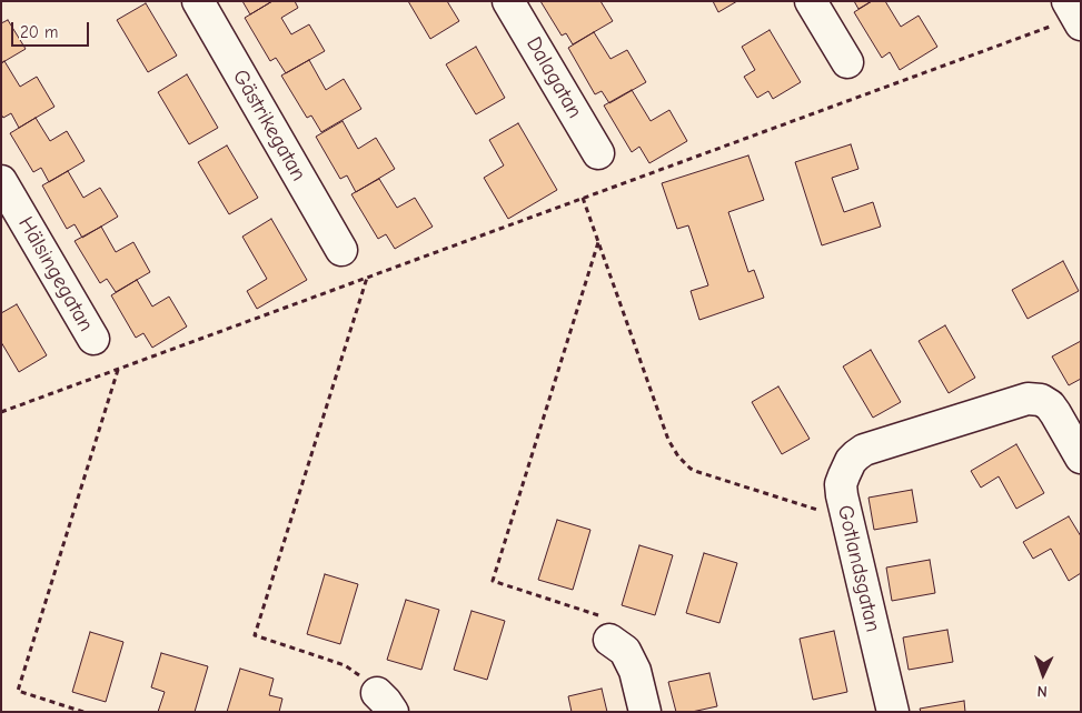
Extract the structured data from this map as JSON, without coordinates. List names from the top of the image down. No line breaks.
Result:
{"streets":{"street":["Dalagatan","Gästrikegatan","Hälsingegatan","Gotlandsgatan"]},"scale_bar":"20 m","north":"bottom"}
